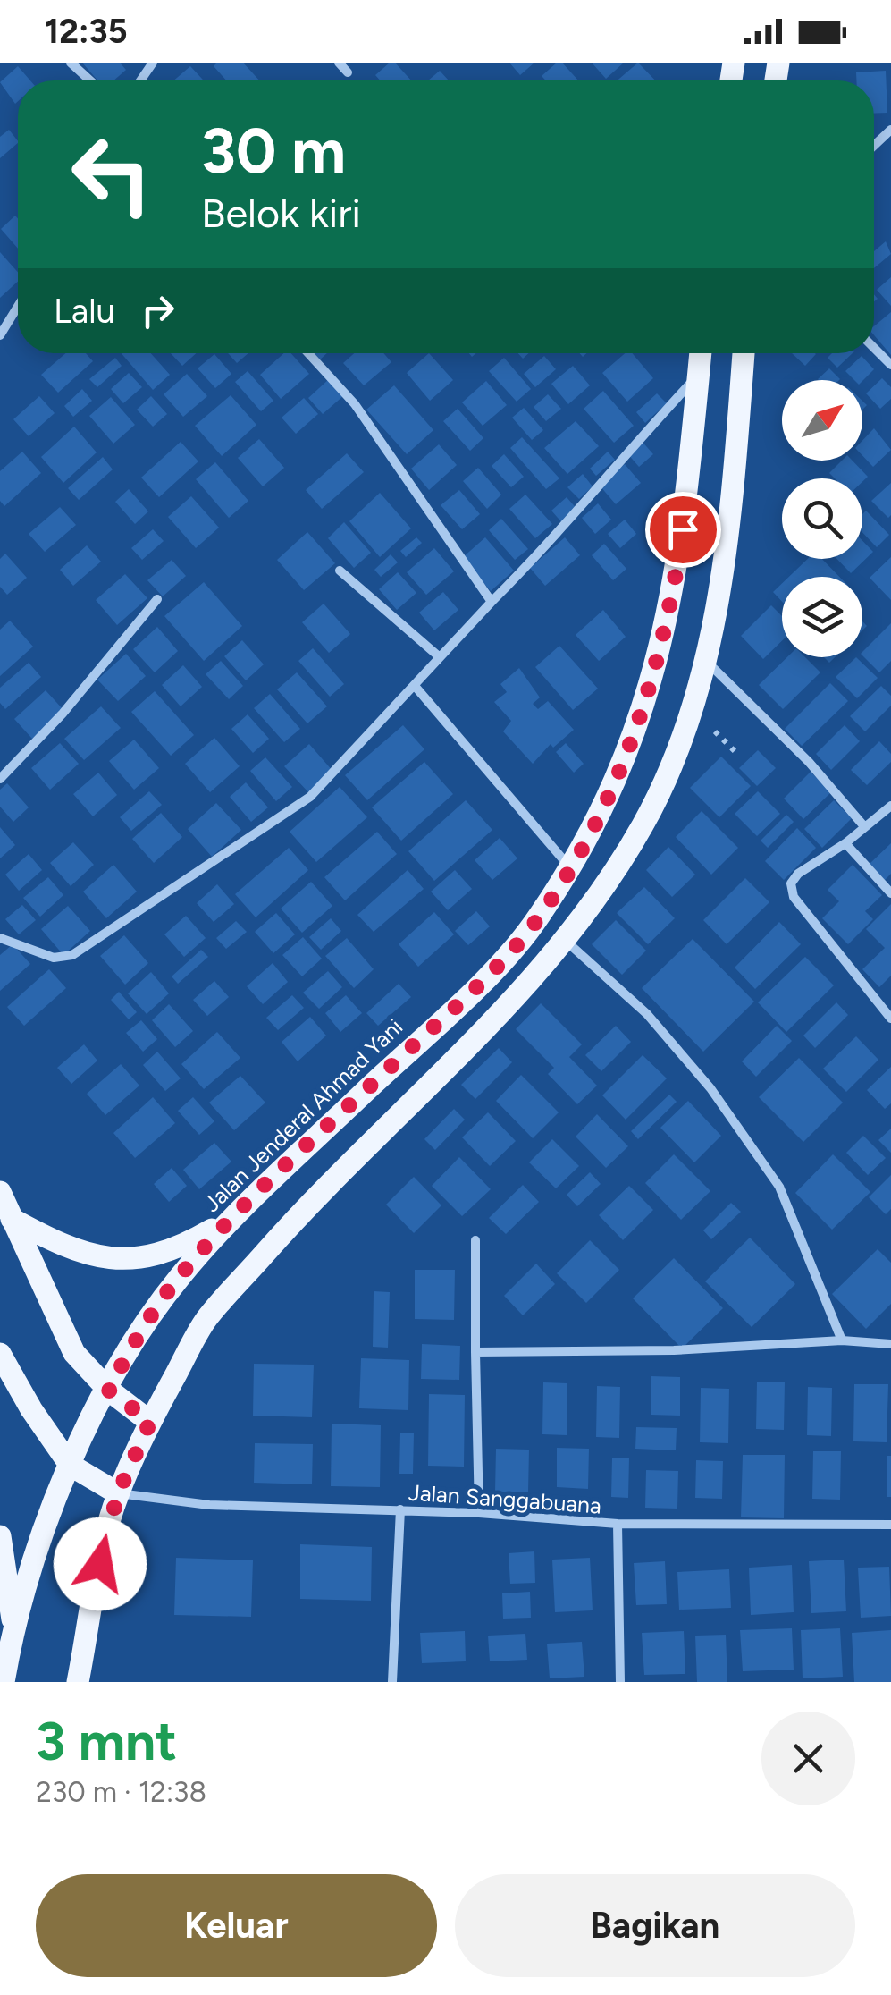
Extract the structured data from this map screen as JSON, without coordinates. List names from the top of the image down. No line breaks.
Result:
{"streets":{"main road":["Jalan Jenderal Ahmad Yani"],"street":["Jalan Sanggabuana"]},"north":"top right","page":{"status":"12:35","turn":["30 m","Belok kiri"],"then":"Lalu","heading":["3 mnt","230 m · 12:38"],"buttons":["Keluar","Bagikan"]}}
